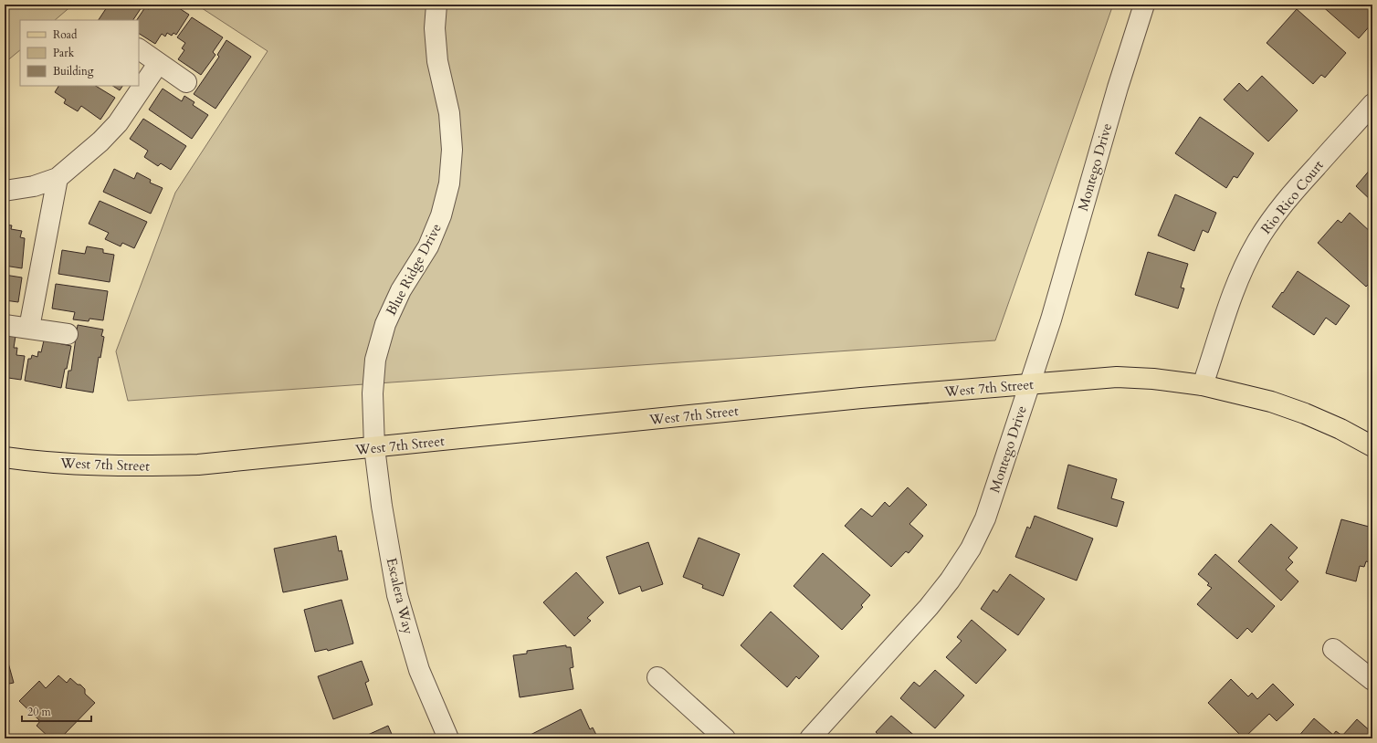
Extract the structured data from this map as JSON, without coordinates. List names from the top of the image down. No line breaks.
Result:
{"streets":{"main road":["West 7th Street"],"street":["Montego Drive","Rio Rico Court","Blue Ridge Drive","Escalera Way"]},"crossings":[["Montego Drive","West 7th Street"],["Rio Rico Court","West 7th Street"],["Blue Ridge Drive","West 7th Street"],["Blue Ridge Drive","Escalera Way"],["West 7th Street","Escalera Way"]],"legend":["Road","Park","Building"],"scale_bar":"20 m"}
